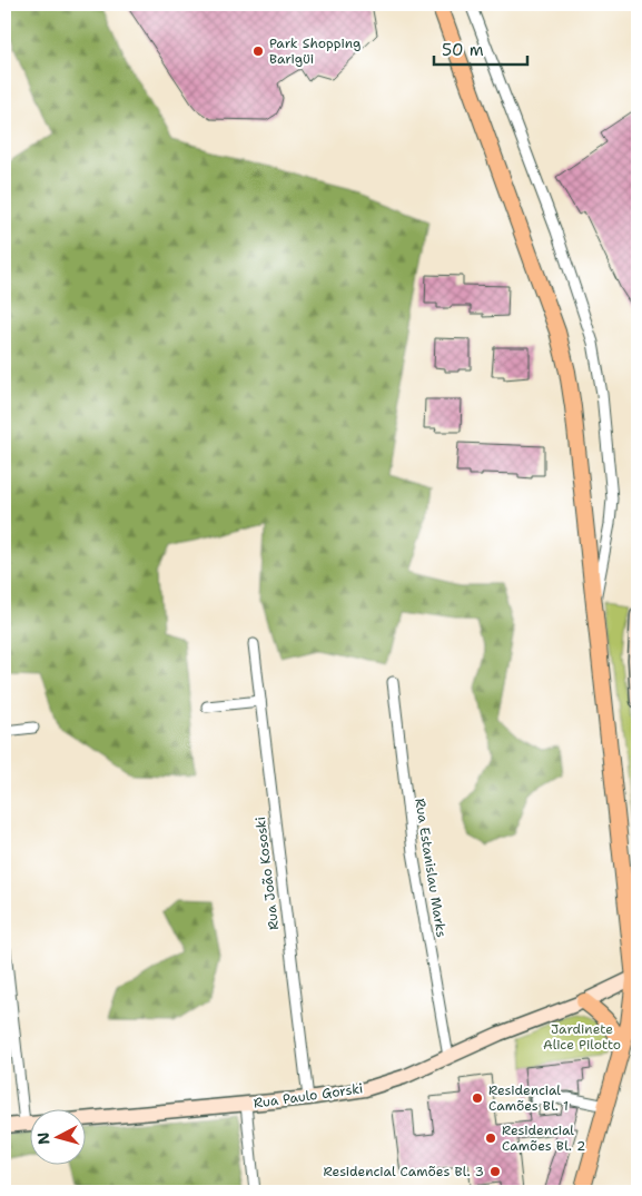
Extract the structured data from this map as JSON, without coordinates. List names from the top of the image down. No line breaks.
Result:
{"streets":{"street":["Rua Estanislau Marks","Rua João Kososki","Rua Paulo Gorski"]},"crossings":[["Rua Estanislau Marks","Rua Paulo Gorski"],["Rua João Kososki","Rua Paulo Gorski"]],"parks":["Jardinete Alice Pilotto"],"places":["Park Shopping Barigüi","Residencial Camões Bl. 1","Residencial Camões Bl. 2","Residencial Camões Bl. 3"],"scale_bar":"50 m","north":"left"}
